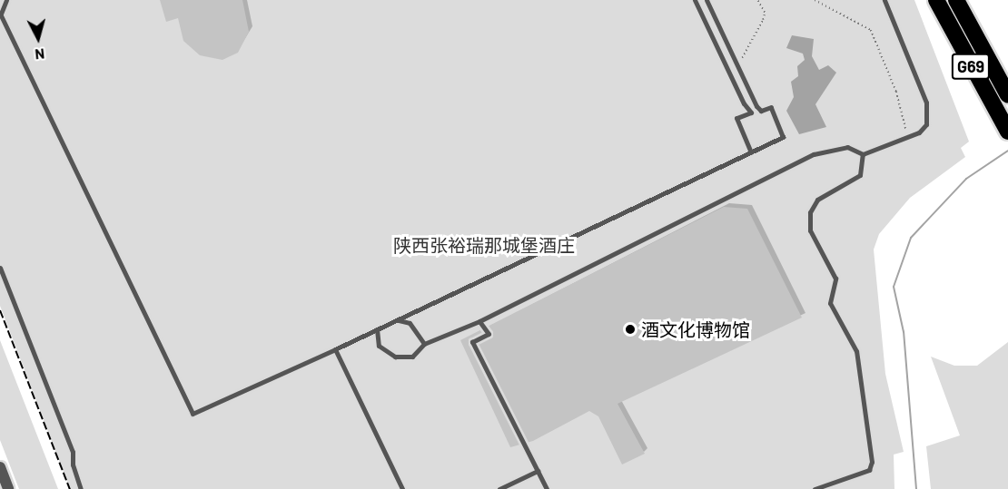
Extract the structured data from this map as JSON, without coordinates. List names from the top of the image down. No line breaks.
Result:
{"streets":{"highway":["G69"]},"parks":["陕西张裕瑞那城堡酒庄"],"places":["酒文化博物馆"],"north":"bottom"}
